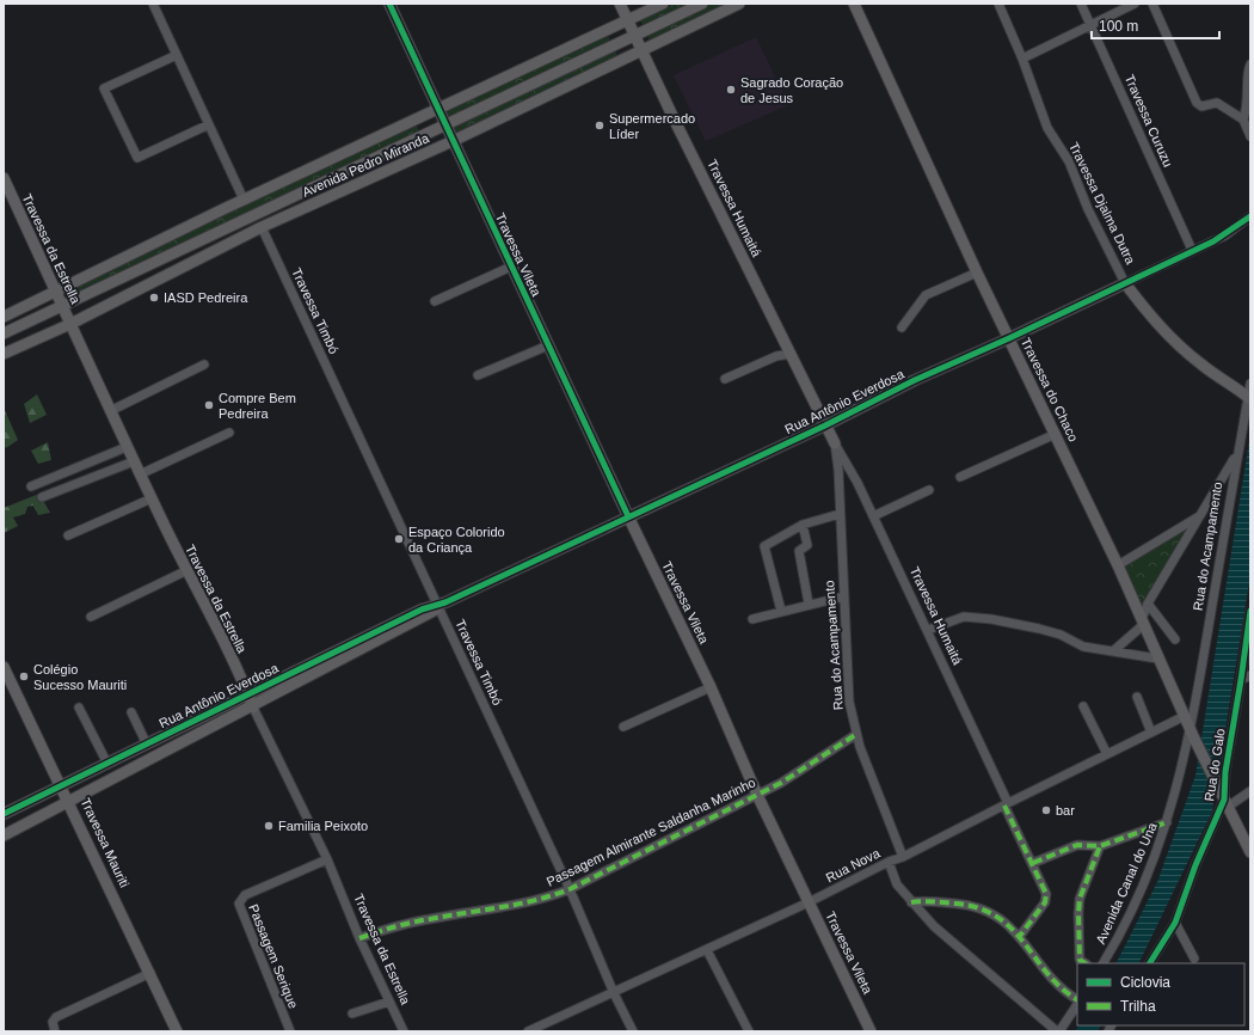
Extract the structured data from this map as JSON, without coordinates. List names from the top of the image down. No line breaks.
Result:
{"streets":{"street":["Travessa Curuzu","Avenida Pedro Miranda","Travessa Djalma Dutra","Travessa Humaitá","Travessa da Estrella","Travessa Vileta","Travessa Timbó","Travessa do Chaco","Rua Antônio Everdosa","Rua do Acampamento","Rua do Galo","Passagem Almirante Saldanha Marinho","Travessa Mauriti","Rua Nova","Avenida Canal do Una","Passagem Serique"]},"crossings":[["Travessa Curuzu","Rua Antônio Everdosa"],["Avenida Pedro Miranda","Travessa Humaitá"],["Avenida Pedro Miranda","Travessa da Estrella"],["Avenida Pedro Miranda","Travessa Vileta"],["Avenida Pedro Miranda","Travessa Timbó"],["Travessa Djalma Dutra","Rua Antônio Everdosa"],["Travessa Djalma Dutra","Rua do Acampamento"],["Travessa Humaitá","Rua Antônio Everdosa"],["Travessa Humaitá","Rua do Acampamento"],["Travessa Humaitá","Rua Nova"],["Travessa da Estrella","Rua Antônio Everdosa"],["Travessa da Estrella","Passagem Almirante Saldanha Marinho"],["Travessa da Estrella","Passagem Serique"],["Travessa Vileta","Rua Antônio Everdosa"],["Travessa Vileta","Passagem Almirante Saldanha Marinho"],["Travessa Vileta","Rua Nova"],["Travessa Timbó","Rua Antônio Everdosa"],["Travessa Timbó","Passagem Almirante Saldanha Marinho"],["Travessa Timbó","Rua Nova"],["Travessa do Chaco","Rua Antônio Everdosa"],["Travessa do Chaco","Rua do Acampamento"],["Travessa do Chaco","Rua do Galo"],["Travessa do Chaco","Rua Nova"],["Travessa do Chaco","Avenida Canal do Una"],["Rua Antônio Everdosa","Rua do Acampamento"],["Rua Antônio Everdosa","Travessa Mauriti"],["Rua do Acampamento","Passagem Almirante Saldanha Marinho"],["Rua do Acampamento","Rua Nova"],["Rua do Acampamento","Avenida Canal do Una"]],"places":["Sagrado Coração de Jesus","Supermercado Líder","IASD Pedreira","Compre Bem Pedreira","Espaço Colorido da Criança","Colégio Sucesso Mauriti","bar","Familia Peixoto"],"legend":["Ciclovia","Trilha"],"scale_bar":"100 m"}
